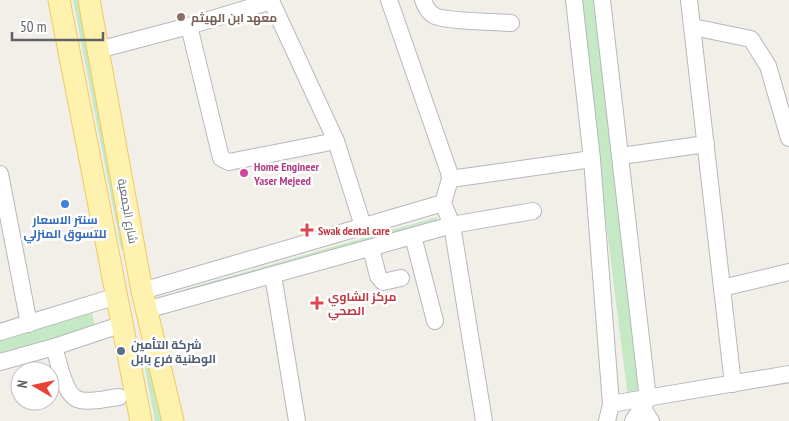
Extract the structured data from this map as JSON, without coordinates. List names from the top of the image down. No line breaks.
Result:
{"streets":{"main road":["شارع الجمعية"]},"places":{"other":["معهد ابن الهيثم","Home Engineer Yaser Mejeed","سنتر الاسعار للتسوق المنزلي","شركة التأمين الوطنية فرع بابل"],"health":["Swak dental care","مركز الشاوي الصحي"]},"scale_bar":"50 m","north":"left"}
